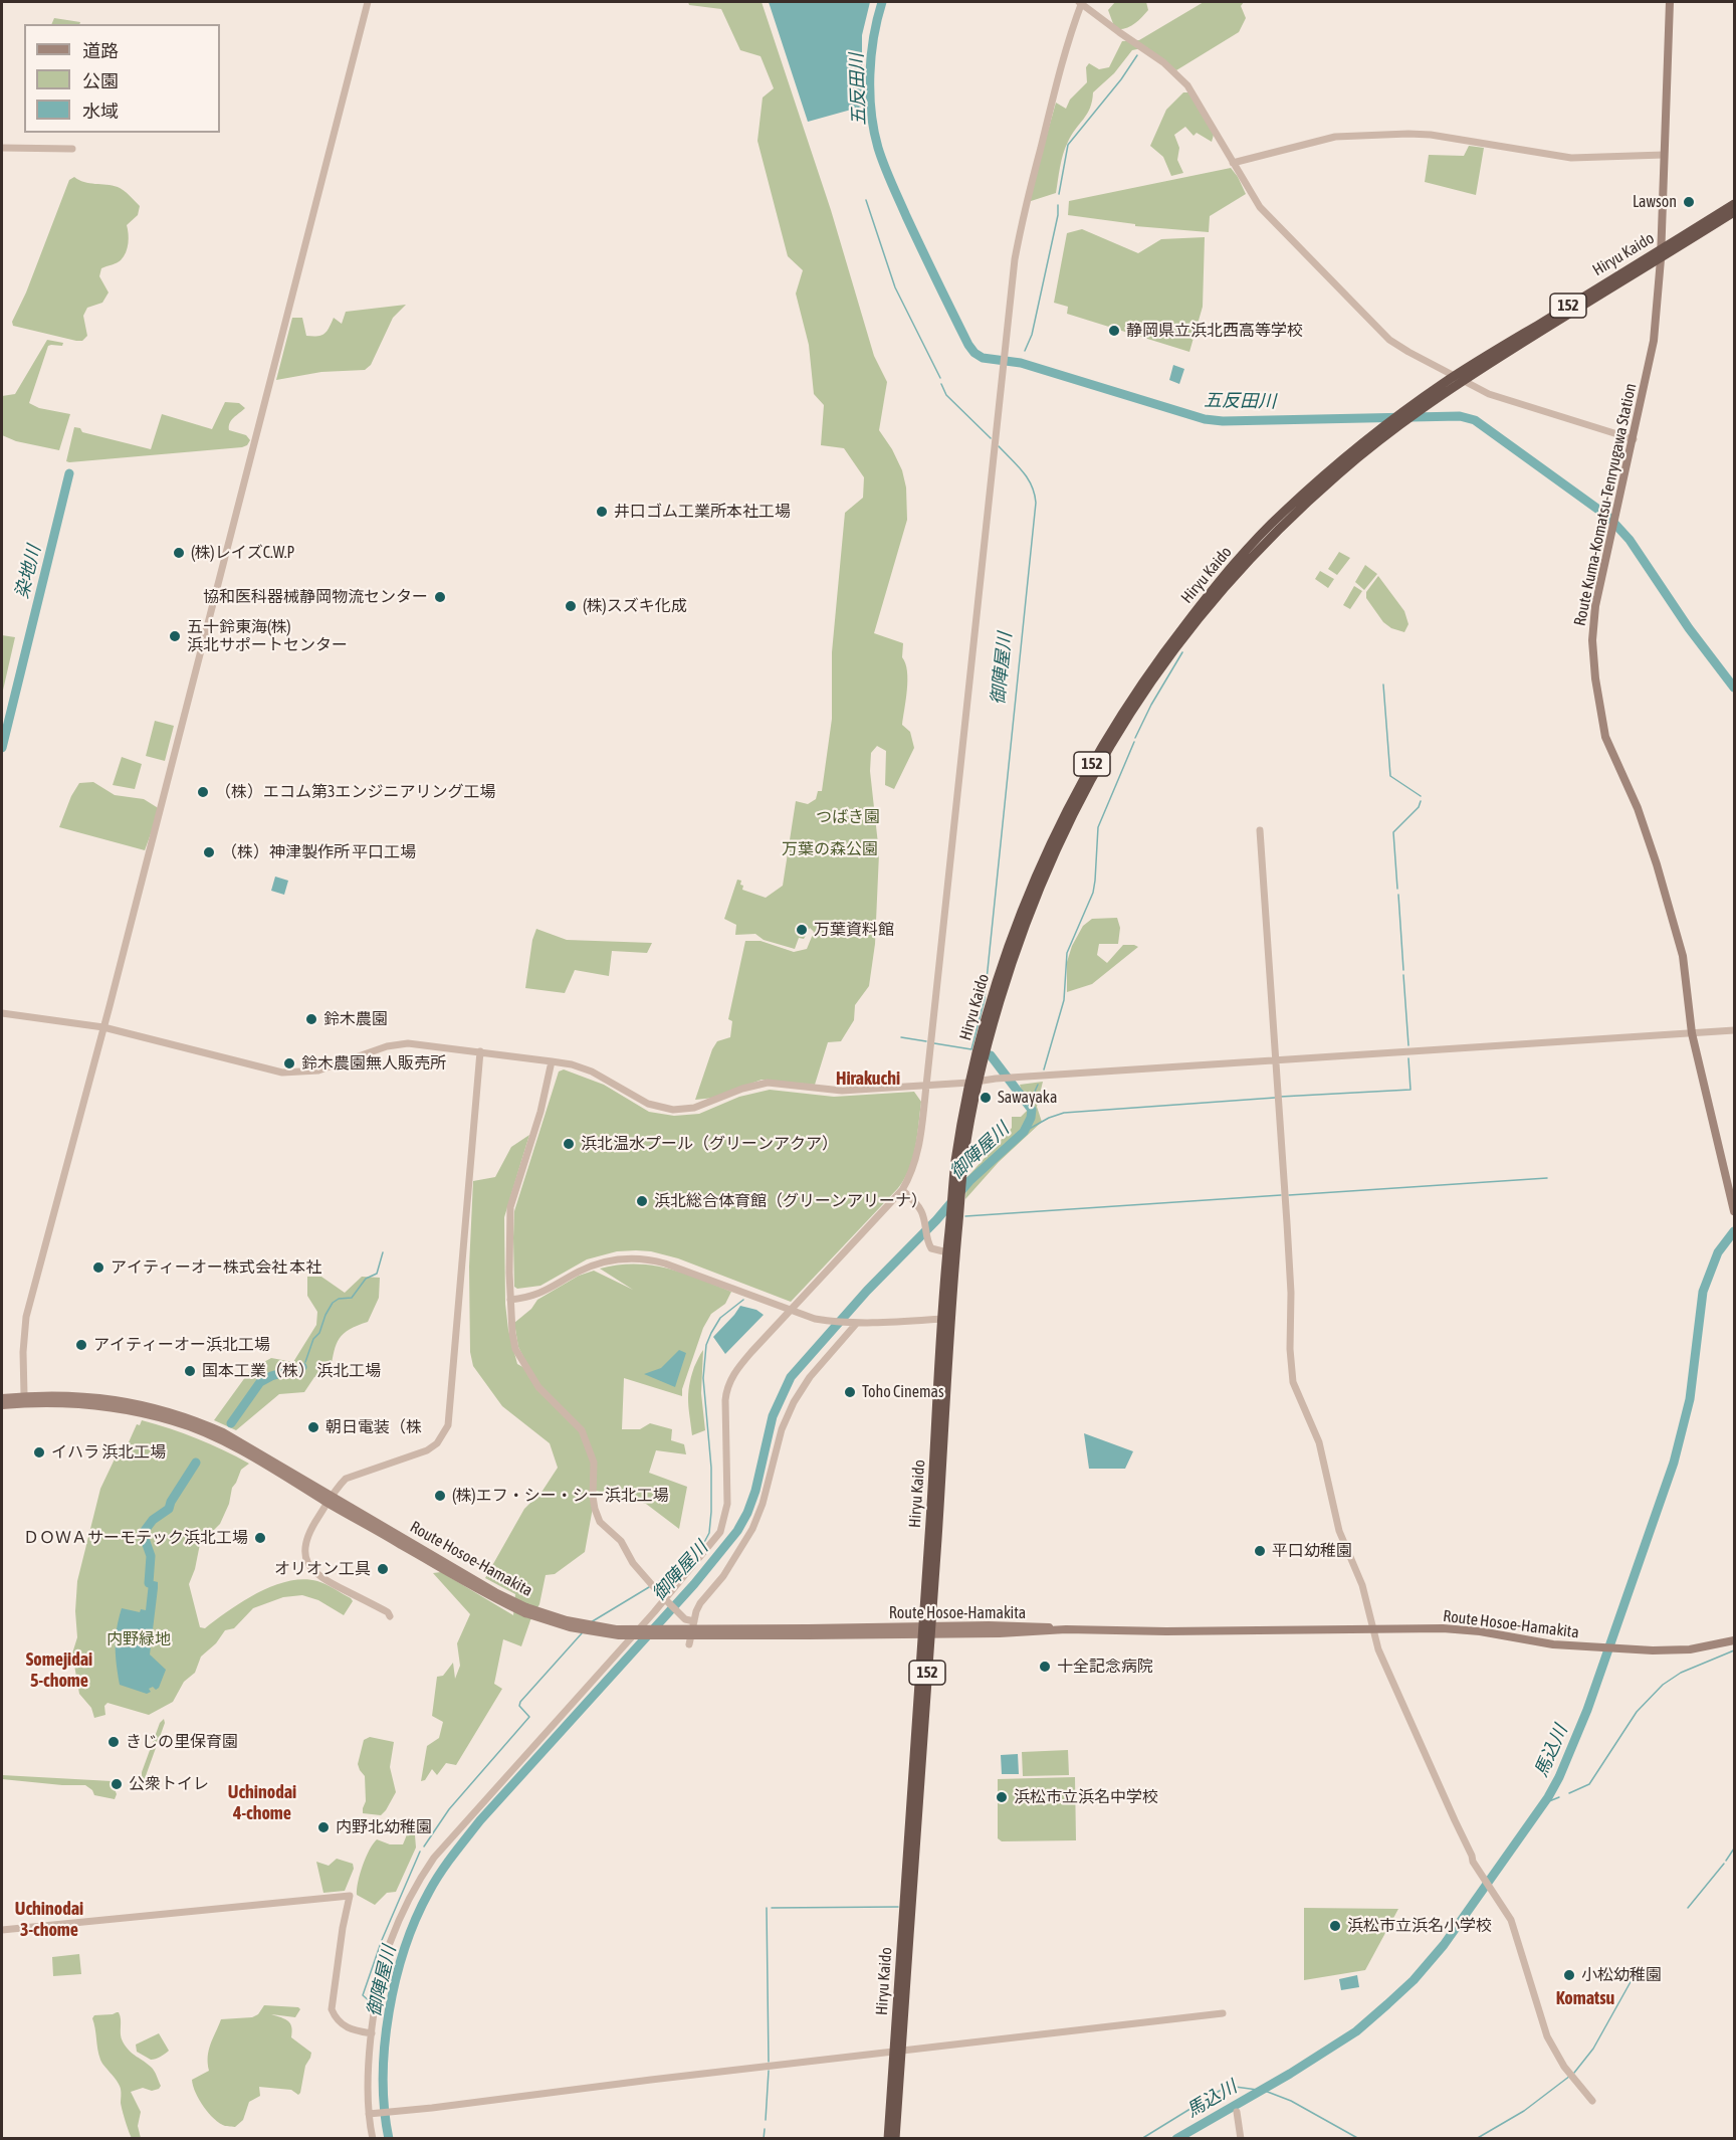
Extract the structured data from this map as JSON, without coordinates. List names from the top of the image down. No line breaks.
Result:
{"streets":{"highway":["Hiryu Kaido","152"],"main road":["Route Kuma-Komatsu-Tenryugawa Station","Route Hosoe-Hamakita"]},"crossings":[["Hiryu Kaido","Route Kuma-Komatsu-Tenryugawa Station"],["Hiryu Kaido","Route Hosoe-Hamakita"]],"districts":["Hirakuchi","Somejidai 5-chome","Uchinodai 4-chome","Uchinodai 3-chome","Komatsu"],"water":["五反田川","染地川","御陣屋川","馬込川"],"parks":["つばき園","万葉の森公園","内野緑地"],"places":["Lawson","静岡県立浜北西高等学校","井口ゴム工業所本社工場","(株)レイズC.W.P","協和医科器械静岡物流センター","(株)スズキ化成","五十鈴東海(株) 浜北サポートセンター","（株）エコム第3エンジニアリング工場","（株）神津製作所 平口工場","万葉資料館","鈴木農園","鈴木農園無人販売所","Sawayaka","浜北温水プール（グリーンアクア）","浜北総合体育館（グリーンアリーナ）","アイティーオー株式会社 本社","アイティーオー浜北工場","国本工業（株） 浜北工場","Toho Cinemas","朝日電装（株","イハラ 浜北工場","(株)エフ・シー・シー浜北工場","ＤＯＷＡサーモテック浜北工場","平口幼稚園","オリオン工具","十全記念病院","きじの里保育園","公衆トイレ","浜松市立浜名中学校","内野北幼稚園","浜松市立浜名小学校","小松幼稚園"],"legend":["道路","公園","水域"]}
